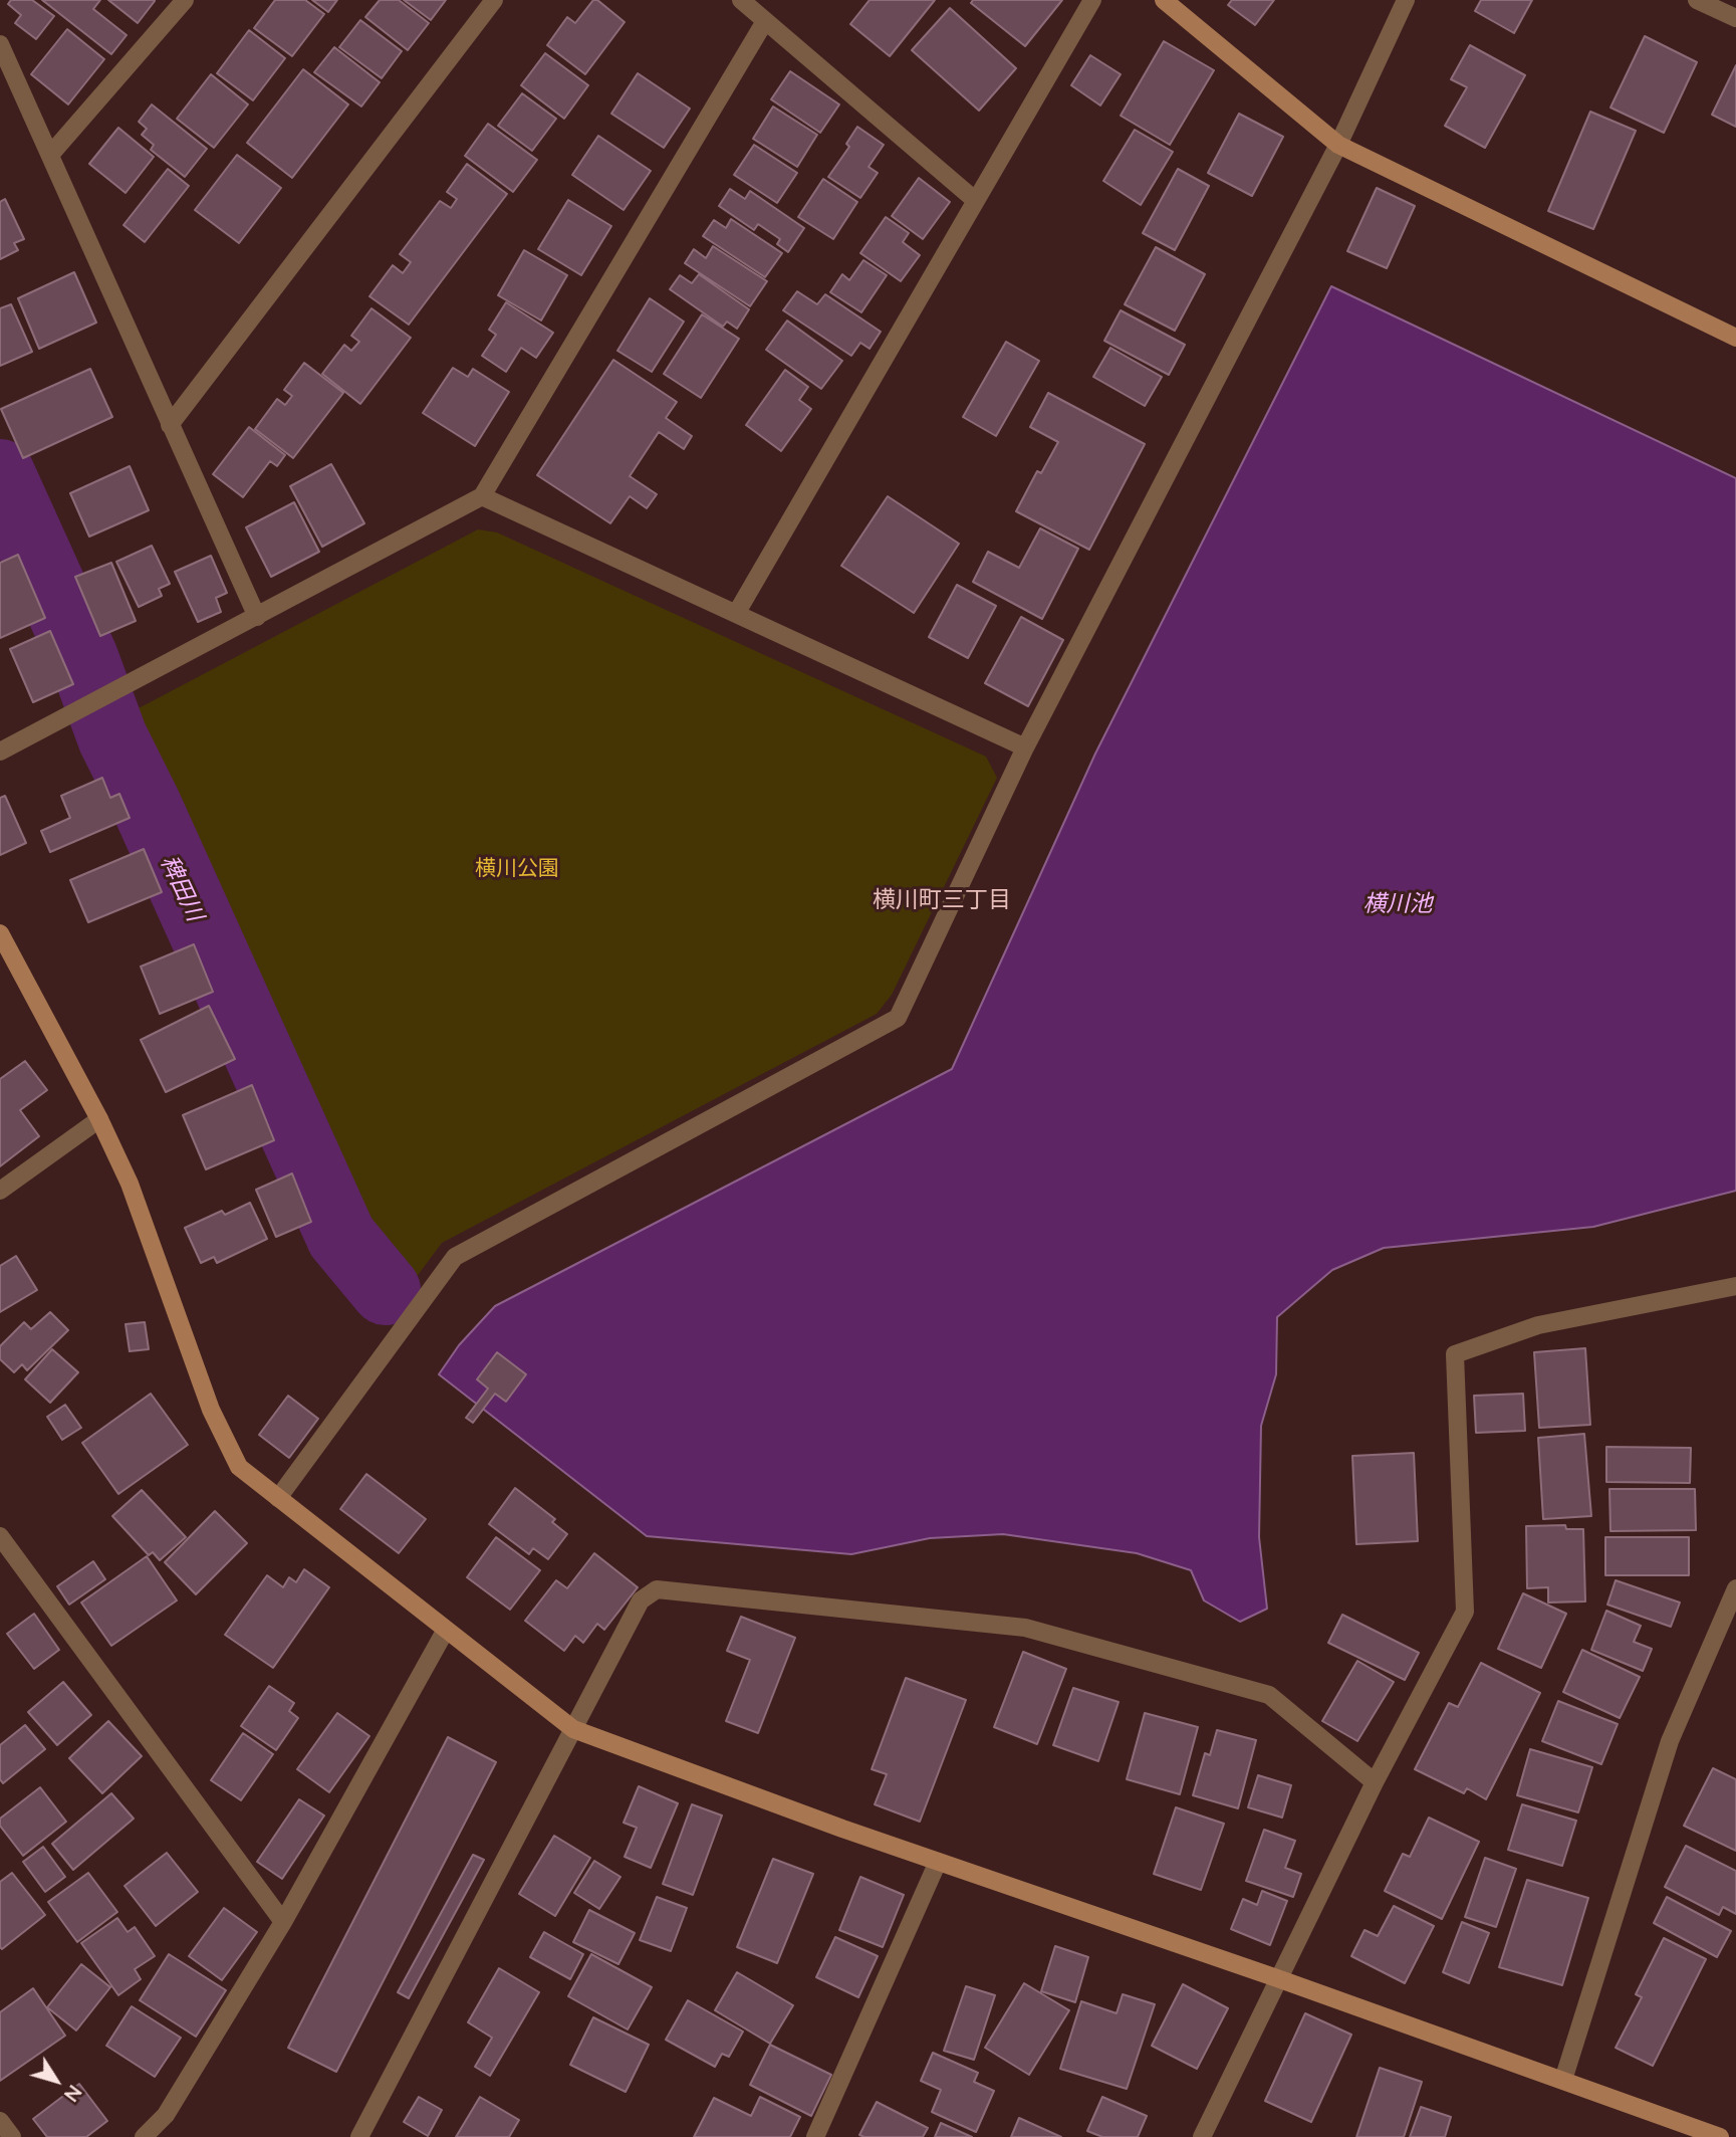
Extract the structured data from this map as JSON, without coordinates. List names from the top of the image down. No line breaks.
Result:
{"districts":["横川町三丁目"],"water":["稗田川","横川池"],"parks":["横川公園"],"north":"bottom right"}
